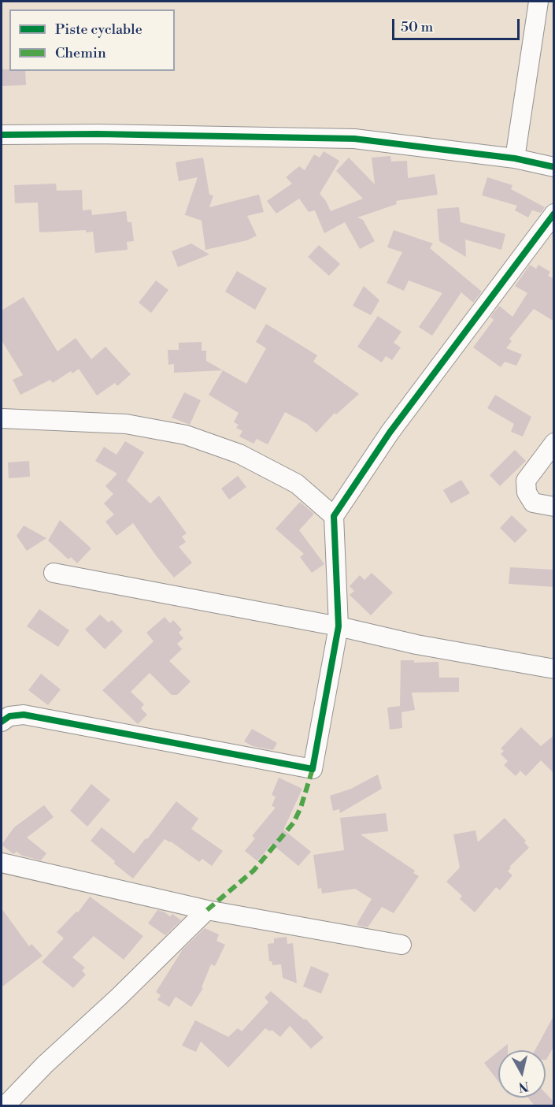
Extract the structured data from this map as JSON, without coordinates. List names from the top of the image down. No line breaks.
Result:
{"legend":["Piste cyclable","Chemin"],"scale_bar":"50 m","north":"bottom"}
